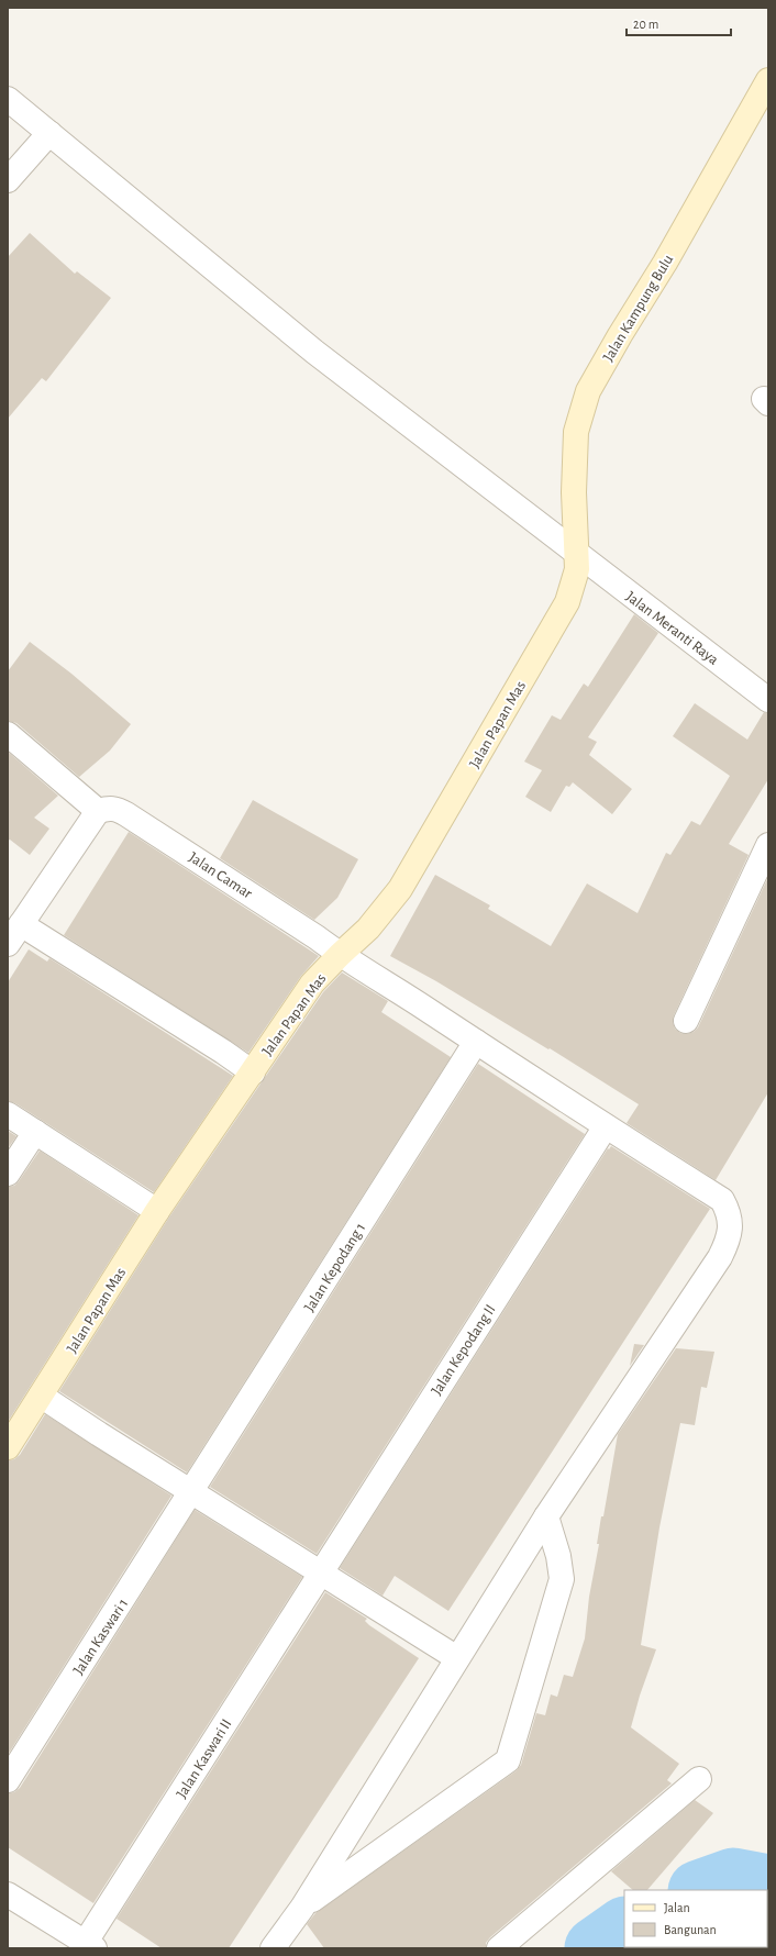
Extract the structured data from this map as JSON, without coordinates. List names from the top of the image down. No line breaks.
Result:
{"streets":{"street":["Jalan Kampung Bulu","Jalan Meranti Raya","Jalan Papan Mas","Jalan Camar","Jalan Kepodang 1","Jalan Kepodang II","Jalan Kaswari 1","Jalan Kaswari II"]},"crossings":[["Jalan Kampung Bulu","Jalan Meranti Raya"],["Jalan Kampung Bulu","Jalan Papan Mas"],["Jalan Meranti Raya","Jalan Papan Mas"],["Jalan Papan Mas","Jalan Camar"],["Jalan Camar","Jalan Kepodang 1"],["Jalan Camar","Jalan Kepodang II"],["Jalan Kepodang 1","Jalan Kaswari 1"],["Jalan Kepodang II","Jalan Kaswari II"]],"legend":["Jalan","Bangunan"],"scale_bar":"20 m"}
